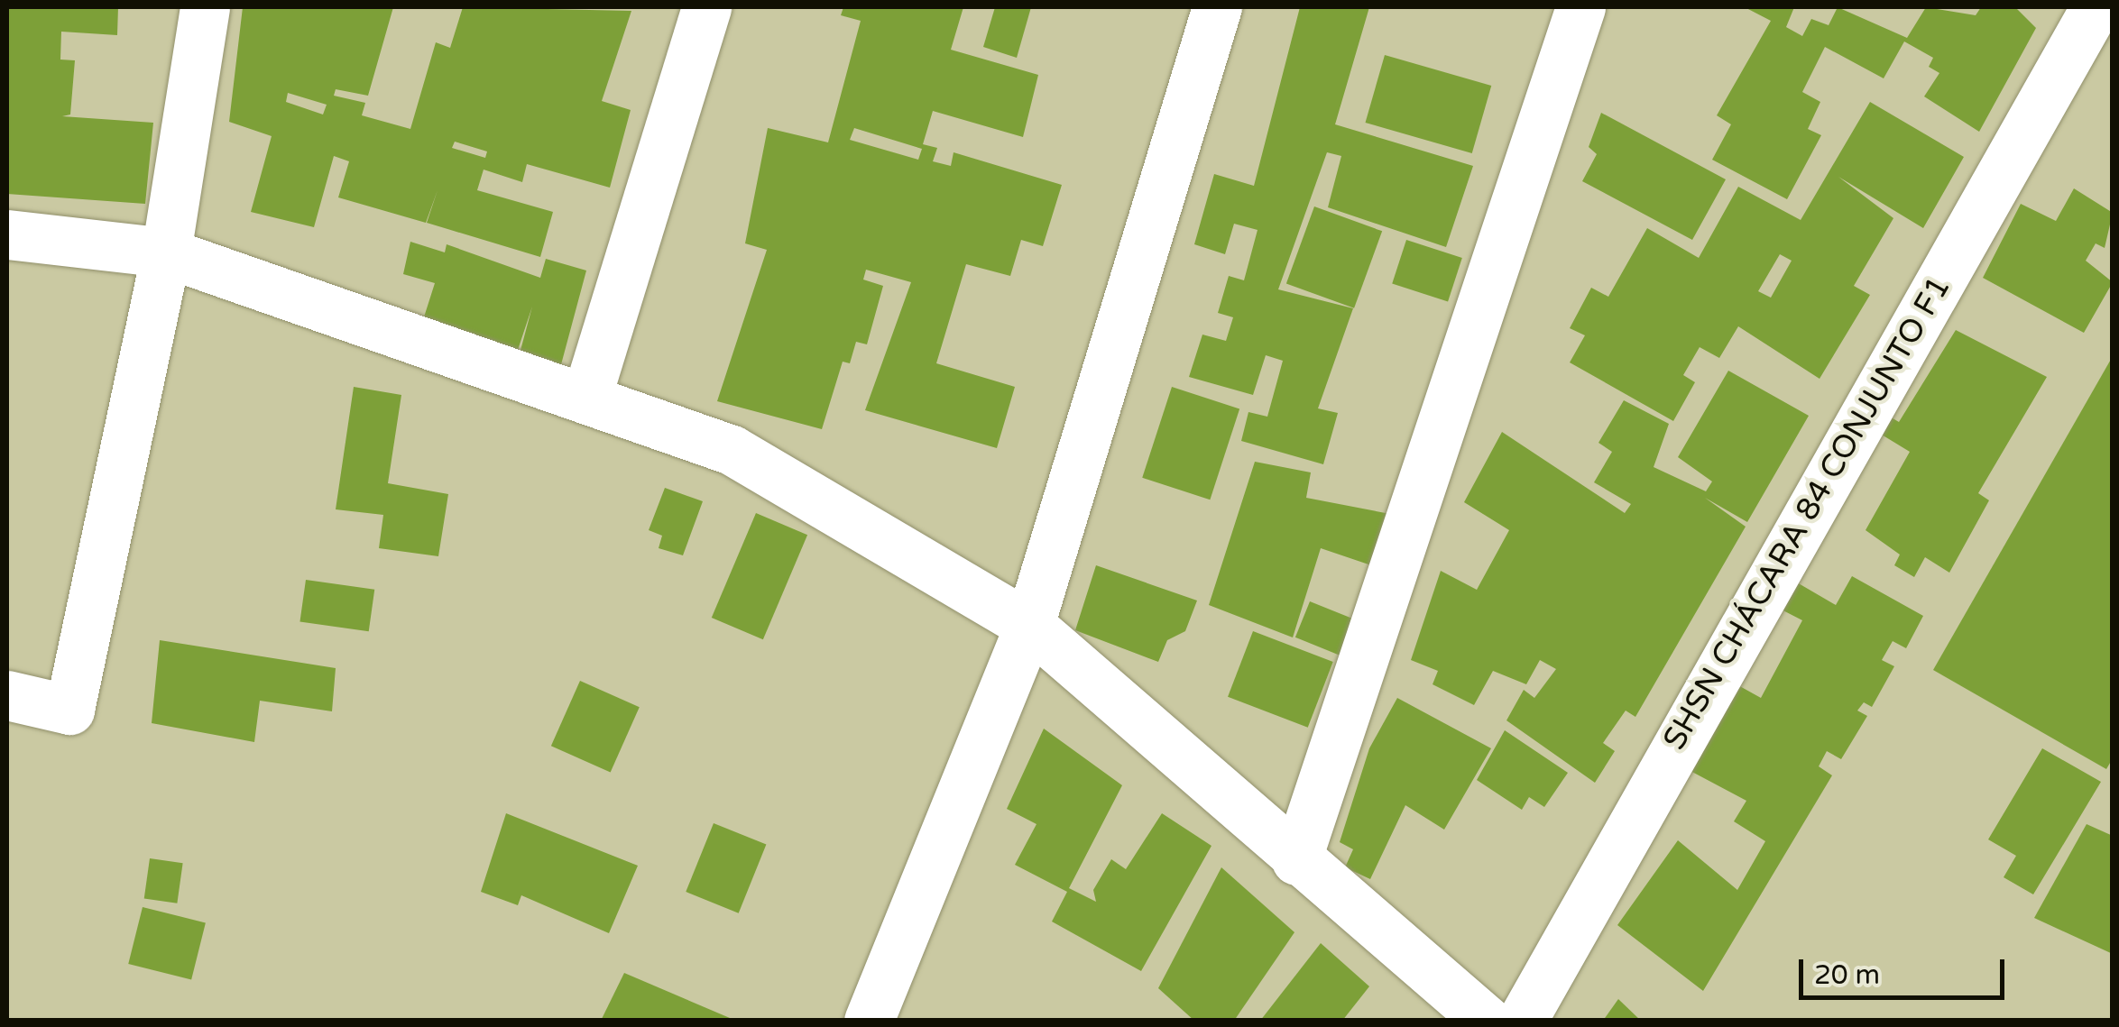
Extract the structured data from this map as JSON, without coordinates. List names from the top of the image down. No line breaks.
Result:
{"streets":{"street":["SHSN CHÁCARA 84 CONJUNTO F1"]},"scale_bar":"20 m"}
